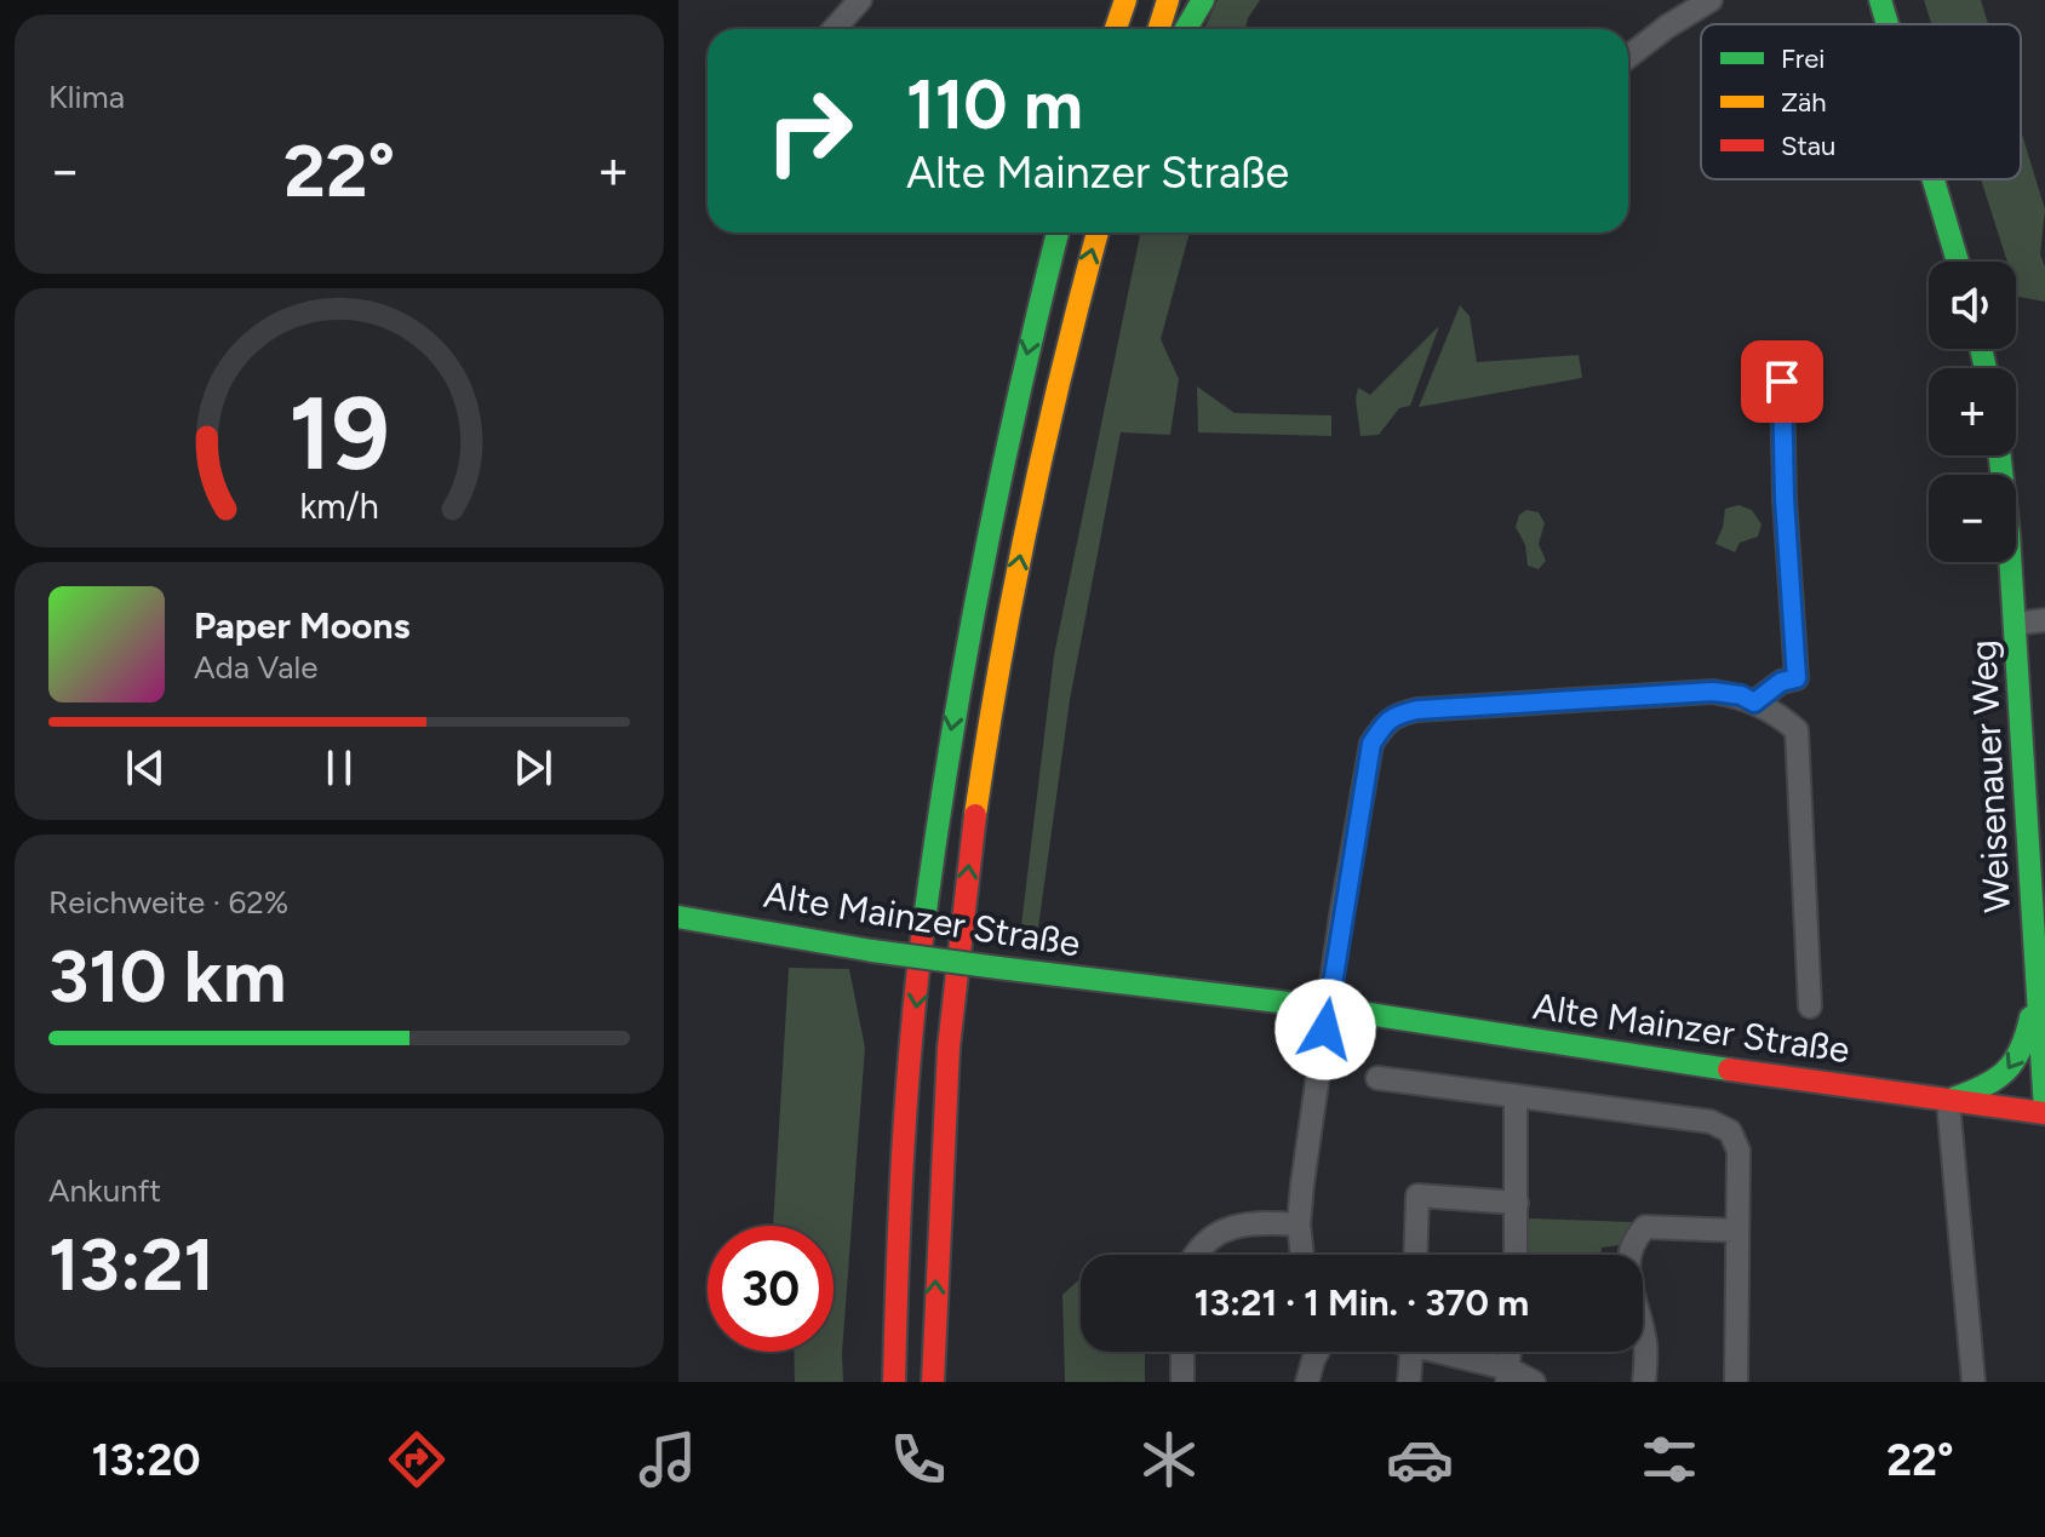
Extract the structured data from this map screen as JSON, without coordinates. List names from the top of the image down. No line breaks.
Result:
{"streets":{"main road":["Weisenauer Weg","Alte Mainzer Straße"]},"crossings":[["Weisenauer Weg","Alte Mainzer Straße"]],"legend":["Frei","Zäh","Stau"],"page":{"tile":["Klima",["Reichweite · 62%","310 km"],["Ankunft","13:21"]],"turn":["110 m","Alte Mainzer Straße"],"heat":["−","22°","+"],"map_buttons":["+","−"],"song":["Paper Moons","Ada Vale"],"limit":"30","trip":"13:21 · 1 Min. · 370 m","tabs":["13:20","22°"],"gauge":["19","km/h"]}}
